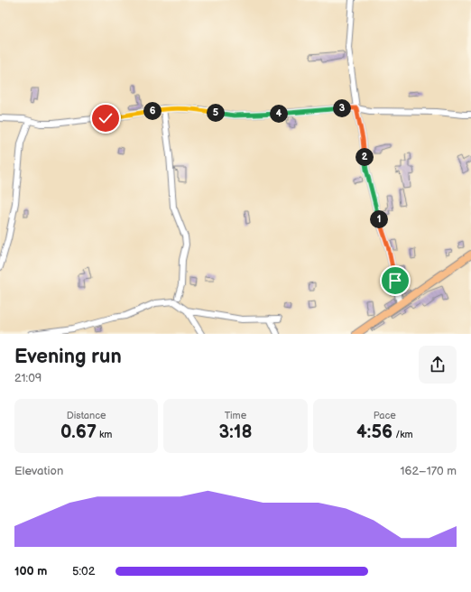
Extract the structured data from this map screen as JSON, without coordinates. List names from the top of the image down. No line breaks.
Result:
{"page":{"pins":["3","6","5","4","2","1"],"heading":["Evening run","21:09"],"stats":[["Distance","0.67 km"],["Time","3:18"],["Pace","4:56 /km"]],"chart":["Elevation","162–170 m"],"list":[{"name":"100 m","note":"5:02"}]}}
